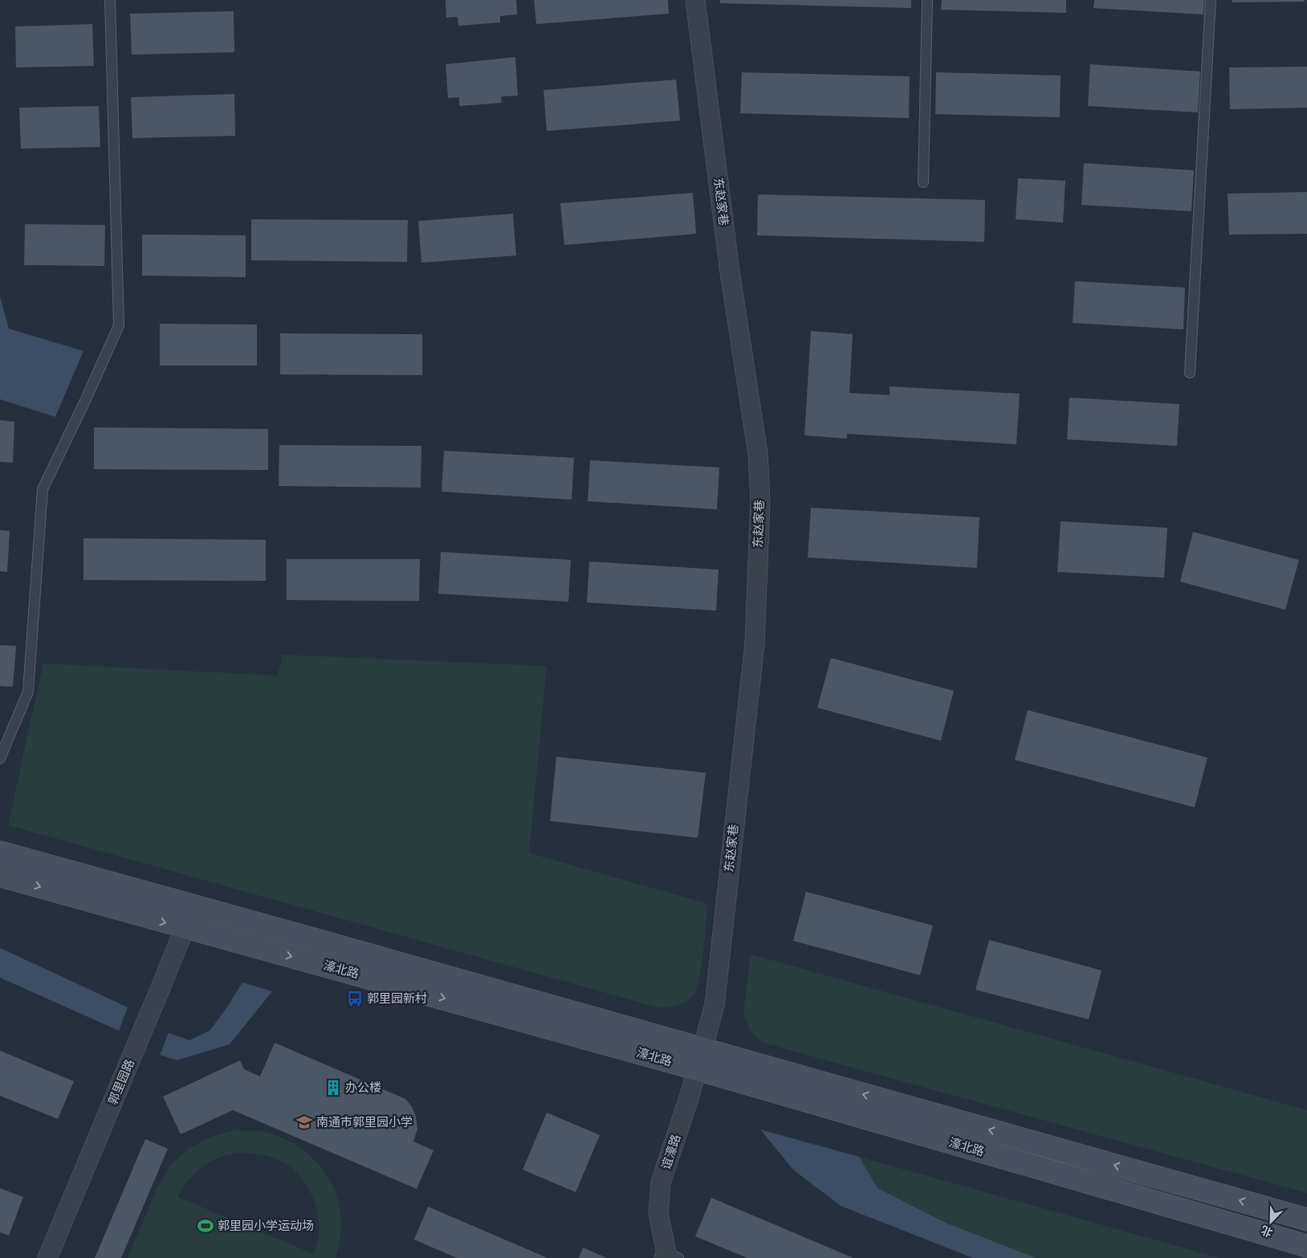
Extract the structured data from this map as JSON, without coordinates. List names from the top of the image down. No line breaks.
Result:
{"streets":{"street":["东赵家巷","濠北路","郭里园路","谊濠路"]},"crossings":[["东赵家巷","濠北路"],["东赵家巷","谊濠路"],["濠北路","郭里园路"],["濠北路","谊濠路"]],"places":{"bus stop":["郭里园新村"],"building":["办公楼"],"school or university":["南通市郭里园小学"],"sports":["郭里园小学运动场"]},"north":"bottom left"}
